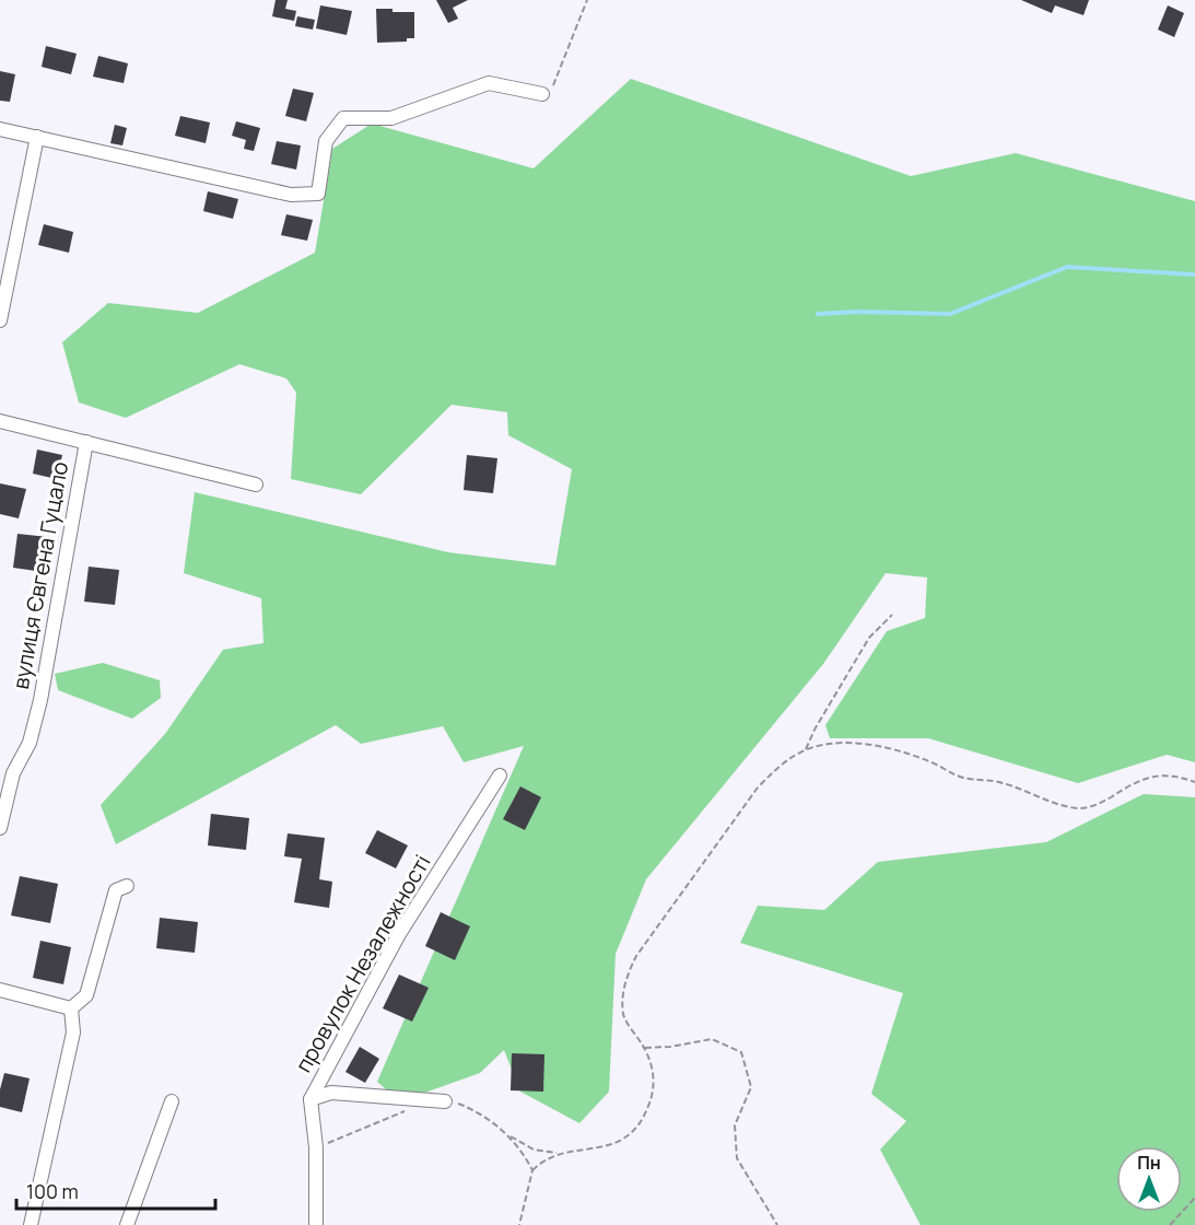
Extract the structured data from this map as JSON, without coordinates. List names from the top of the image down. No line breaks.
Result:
{"streets":{"street":["вулиця Євгена Гуцало","провулок Незалежності"]},"scale_bar":"100 m","north":"top"}
